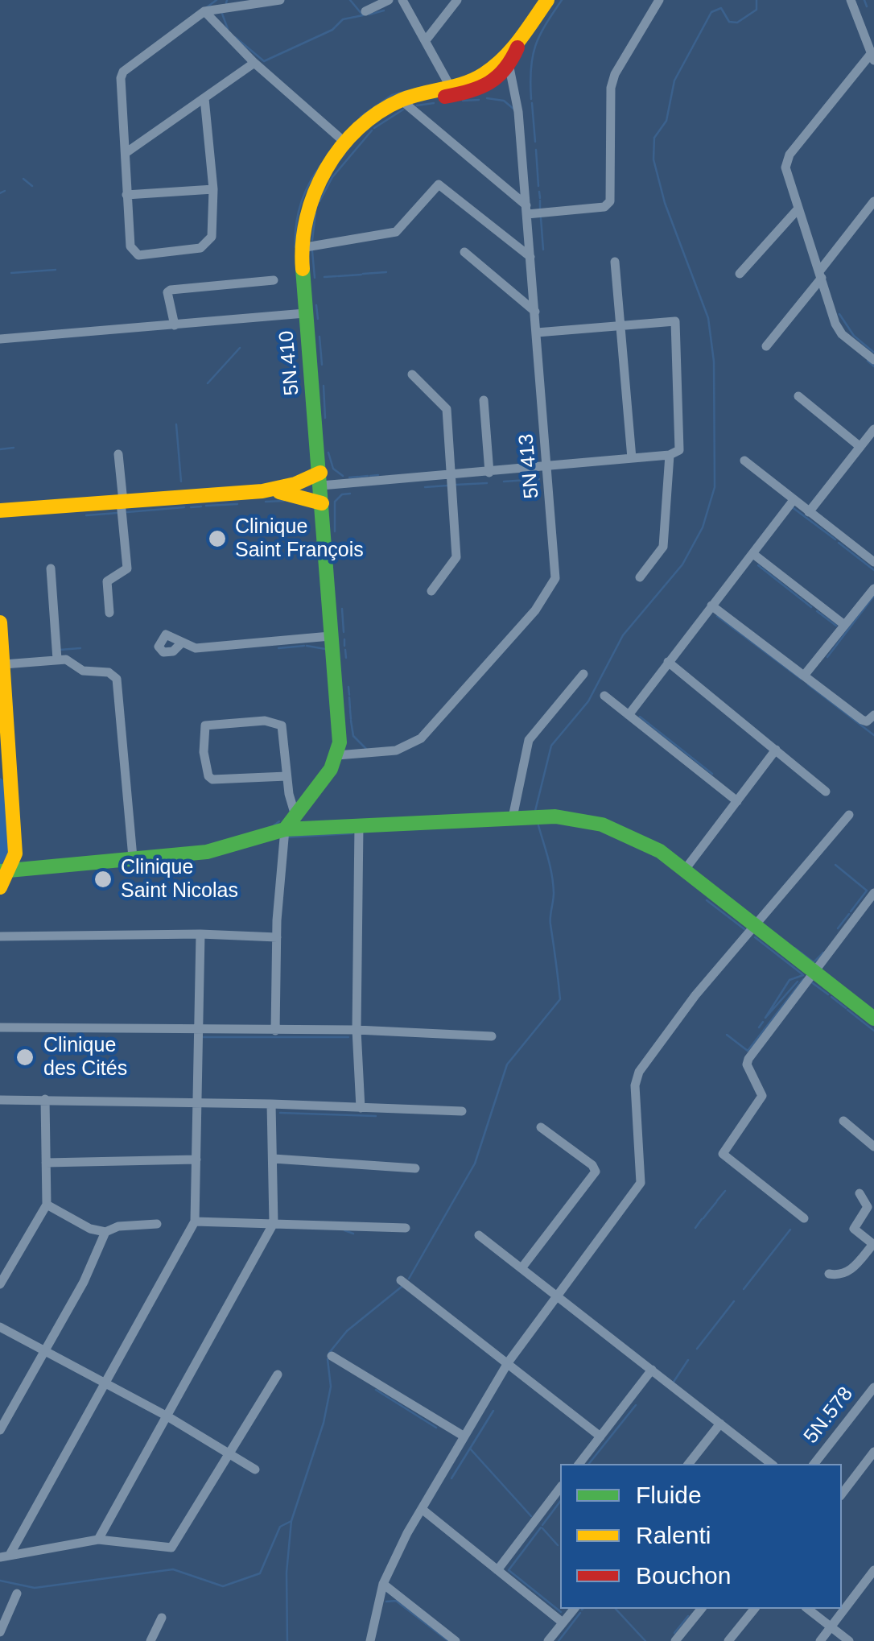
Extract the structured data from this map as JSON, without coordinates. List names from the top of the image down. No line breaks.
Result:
{"streets":{"street":["5N.410","5N 413","5N.578"]},"crossings":[["5N.410","5N 413"]],"places":["Clinique Saint François","Clinique Saint Nicolas","Clinique des Cités"],"legend":["Fluide","Ralenti","Bouchon"]}
